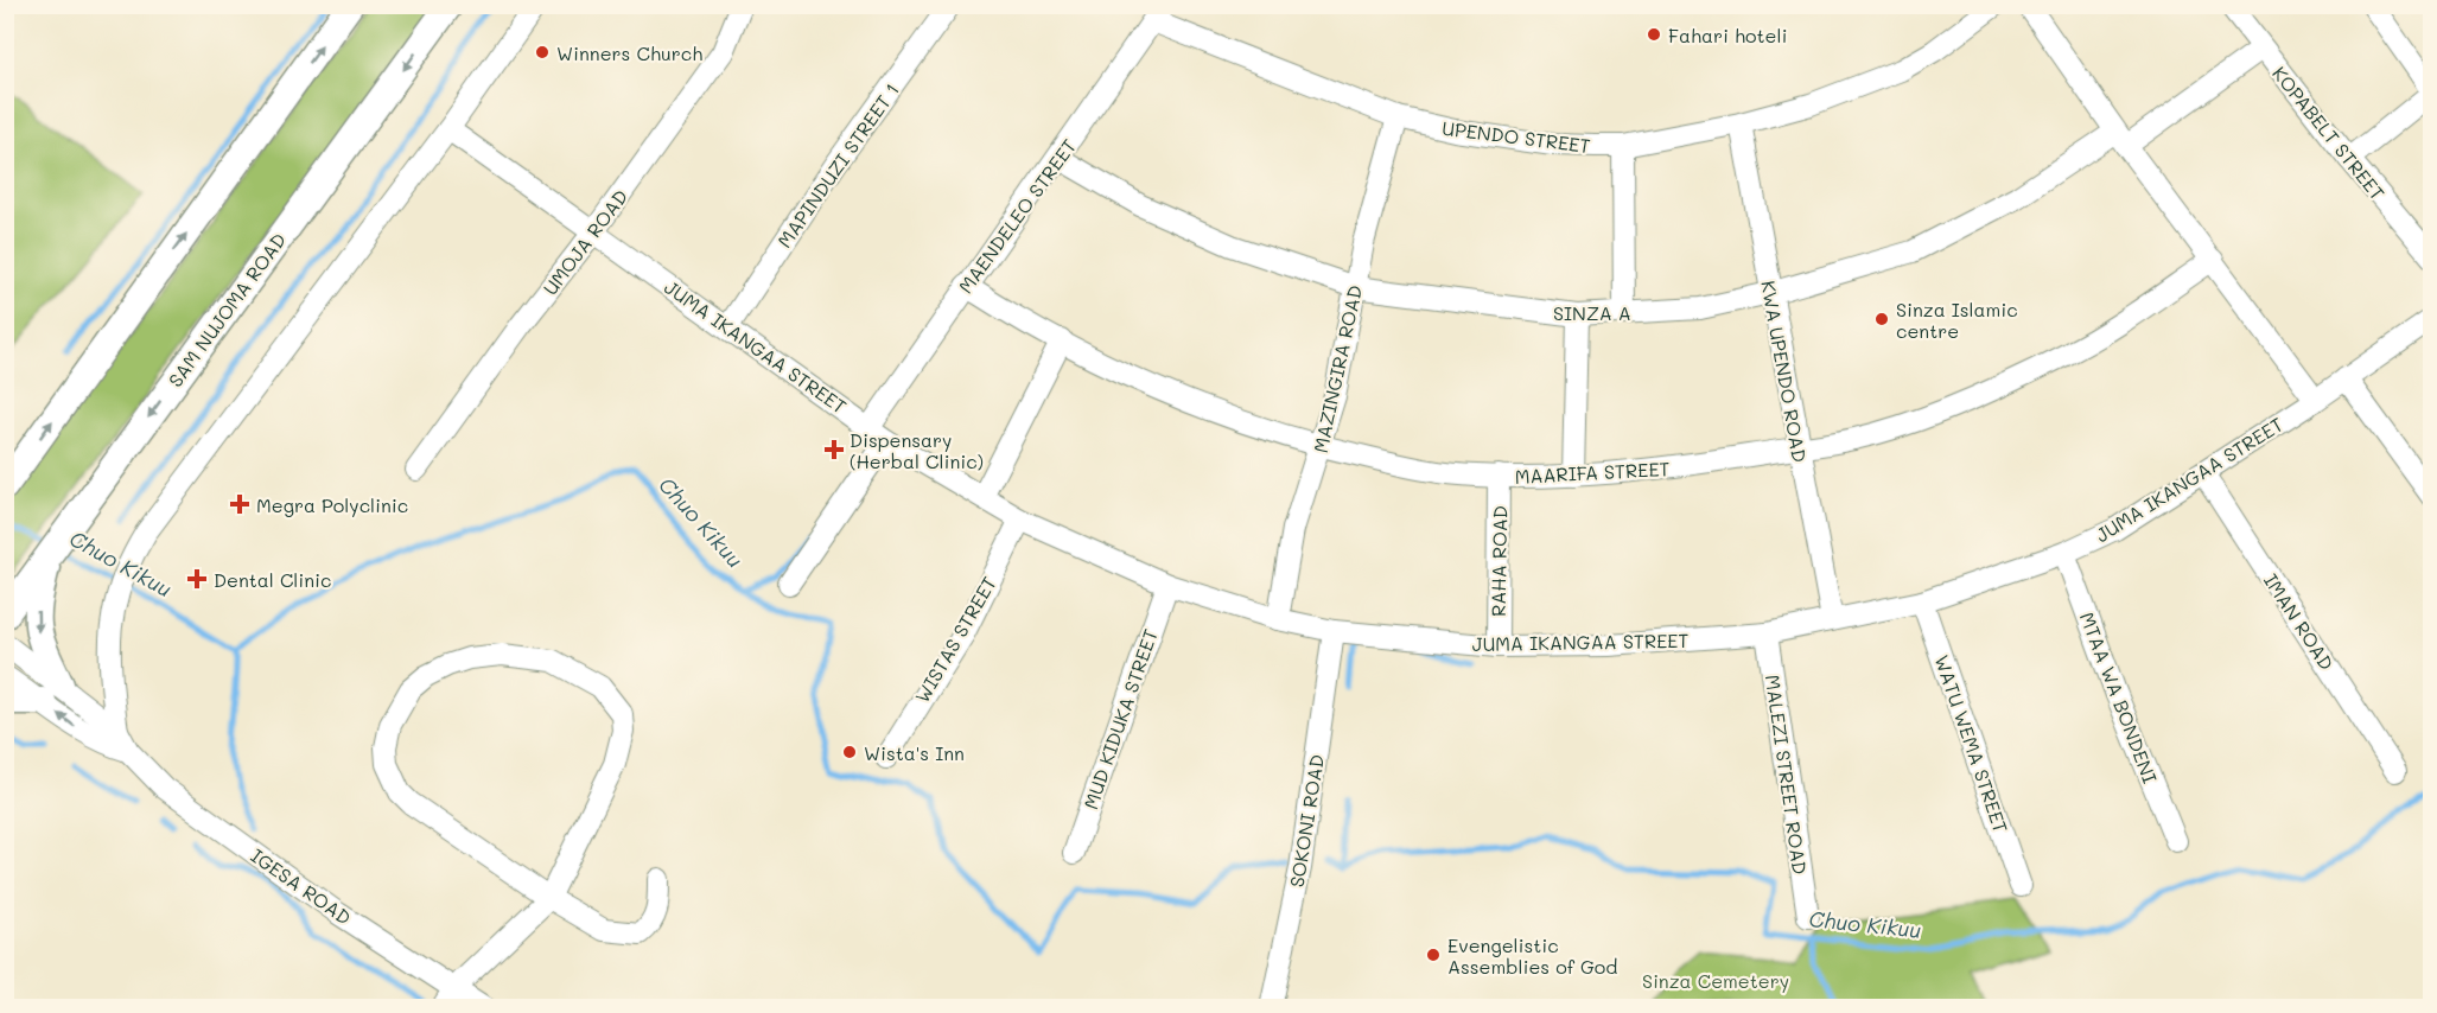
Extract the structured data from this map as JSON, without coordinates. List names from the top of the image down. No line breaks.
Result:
{"streets":{"main road":["SAM NUJOMA ROAD"],"street":["KOPABELT STREET","UPENDO STREET","MAPINDUZI STREET 1","MAENDELEO STREET","UMOJA ROAD","SINZA A","JUMA IKANGAA STREET","MAZINGIRA ROAD","KWA UPENDO ROAD","MAARIFA STREET","RAHA ROAD","IMAN ROAD","WISTAS STREET","MTAA WA BONDENI","MUD KIDUKA STREET","WATU WEMA STREET","MALEZI STREET ROAD","SOKONI ROAD","IGESA ROAD"]},"crossings":[["KOPABELT STREET","SINZA A"],["UPENDO STREET","MAENDELEO STREET"],["UPENDO STREET","MAZINGIRA ROAD"],["UPENDO STREET","KWA UPENDO ROAD"],["MAPINDUZI STREET 1","JUMA IKANGAA STREET"],["MAENDELEO STREET","SINZA A"],["MAENDELEO STREET","JUMA IKANGAA STREET"],["MAENDELEO STREET","MAARIFA STREET"],["UMOJA ROAD","JUMA IKANGAA STREET"],["SINZA A","MAZINGIRA ROAD"],["SINZA A","KWA UPENDO ROAD"],["JUMA IKANGAA STREET","MAZINGIRA ROAD"],["JUMA IKANGAA STREET","KWA UPENDO ROAD"],["JUMA IKANGAA STREET","RAHA ROAD"],["JUMA IKANGAA STREET","IMAN ROAD"],["JUMA IKANGAA STREET","WISTAS STREET"],["JUMA IKANGAA STREET","MTAA WA BONDENI"],["JUMA IKANGAA STREET","MUD KIDUKA STREET"],["JUMA IKANGAA STREET","WATU WEMA STREET"],["JUMA IKANGAA STREET","MALEZI STREET ROAD"],["JUMA IKANGAA STREET","SOKONI ROAD"],["MAZINGIRA ROAD","MAARIFA STREET"],["KWA UPENDO ROAD","MAARIFA STREET"],["MAARIFA STREET","RAHA ROAD"]],"water":["Chuo Kikuu"],"parks":["Sinza Cemetery"],"places":{"other":["Fahari hoteli","Winners Church","Sinza Islamic centre","Wista's Inn","Evengelistic Assemblies of God"],"health":["Dispensary (Herbal Clinic)","Megra Polyclinic","Dental Clinic"]}}
